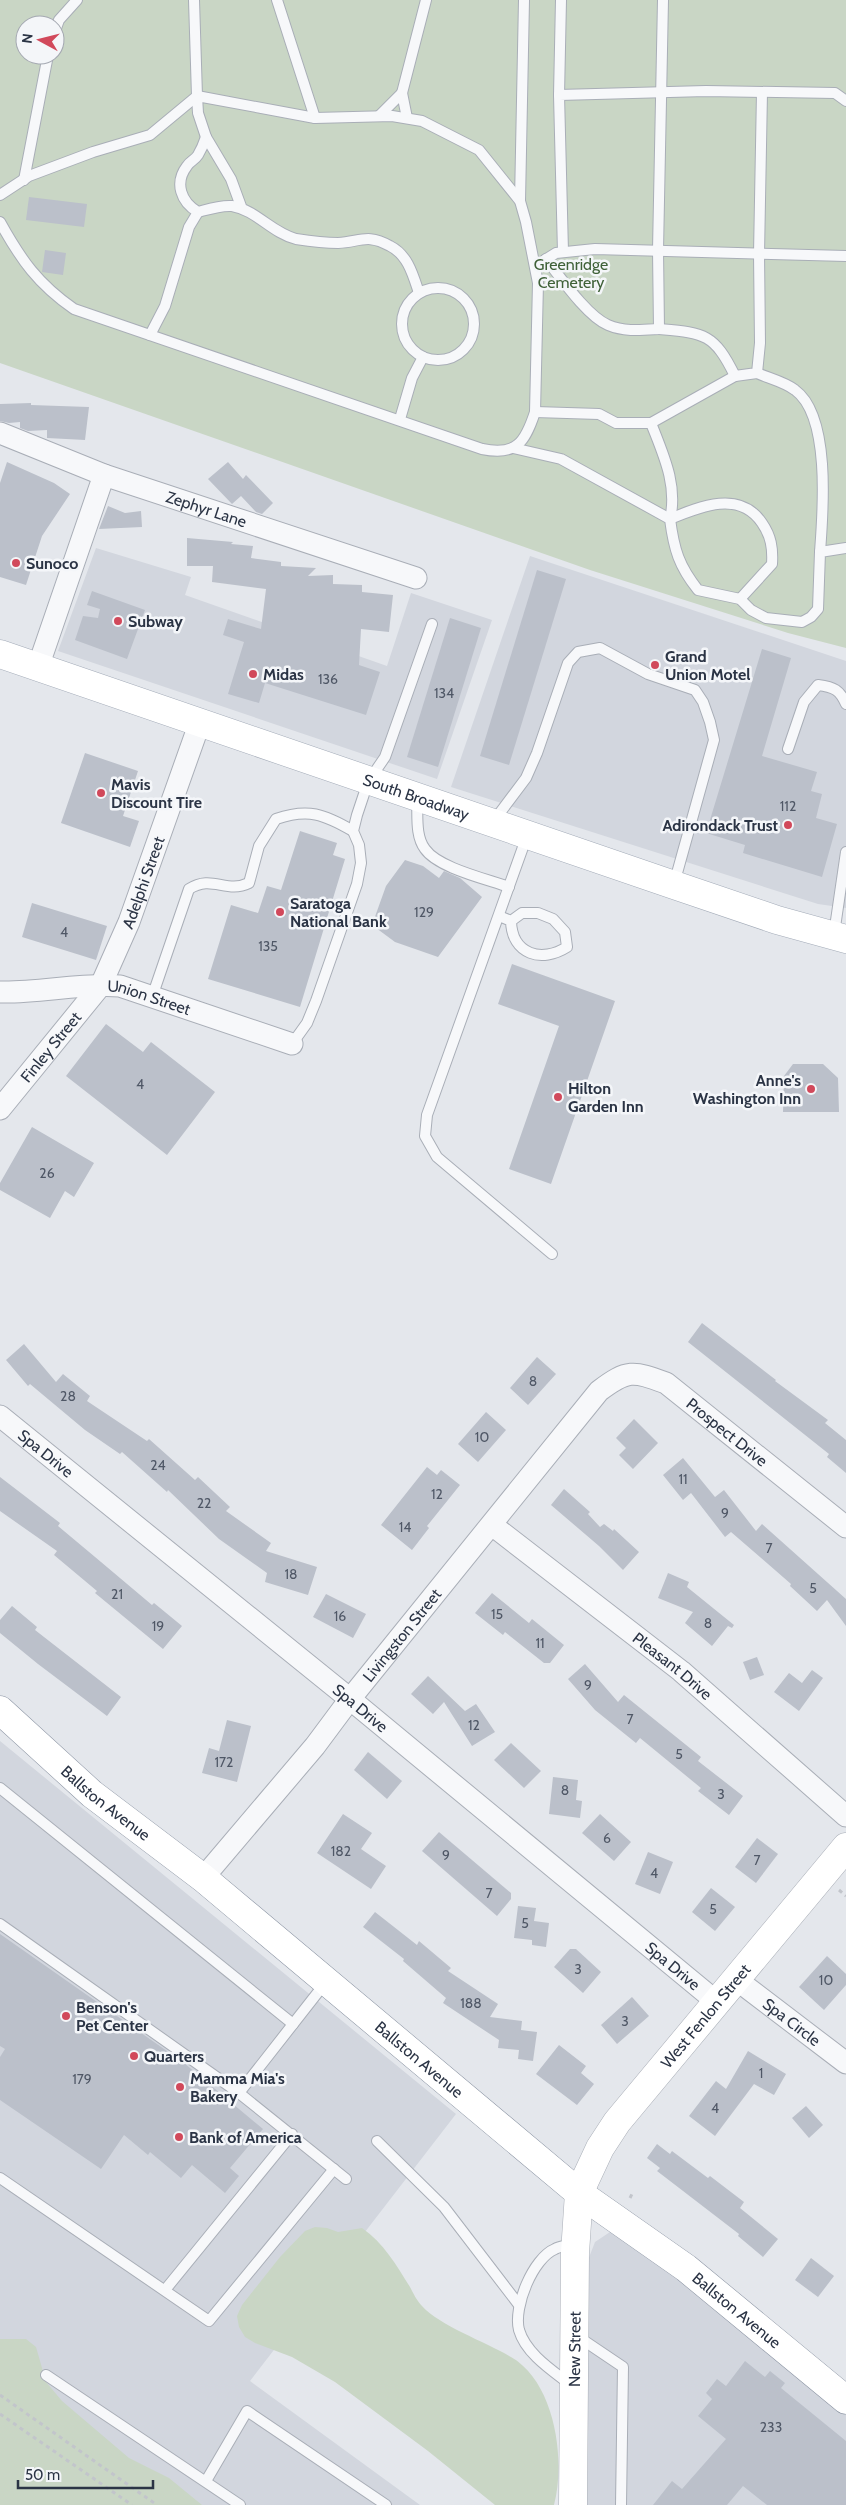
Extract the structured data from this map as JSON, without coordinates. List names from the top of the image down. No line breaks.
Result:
{"streets":{"main road":["South Broadway","Ballston Avenue","West Fenlon Street","New Street"],"street":["Zephyr Lane","Adelphi Street","Union Street","Finley Street","Prospect Drive","Spa Drive","Livingston Street","Pleasant Drive","Spa Circle"]},"crossings":[["South Broadway","Adelphi Street"],["Adelphi Street","Union Street"],["Adelphi Street","Finley Street"],["Union Street","Finley Street"],["Prospect Drive","Livingston Street"],["Spa Drive","Livingston Street"],["Spa Drive","West Fenlon Street"],["Livingston Street","Pleasant Drive"],["Livingston Street","Ballston Avenue"],["Ballston Avenue","West Fenlon Street"],["Ballston Avenue","New Street"],["West Fenlon Street","Spa Circle"],["West Fenlon Street","New Street"]],"parks":["Greenridge Cemetery"],"places":["Sunoco","Subway","Grand Union Motel","Midas","Mavis Discount Tire","Adirondack Trust","Saratoga National Bank","Anne's Washington Inn","Hilton Garden Inn","Benson's Pet Center","Quarters","Mamma Mia's Bakery","Bank of America"],"house_numbers":["136","134","112","129","4","135","4","26","8","28","10","24","11","12","22","9","14","7","18","5","21","15","16","8","19","11","9","7","12","5","172","8","3","6","182","9","7","4","7","5","5","3","10","188","3","1","179","4","233"],"scale_bar":"50 m","north":"left"}
